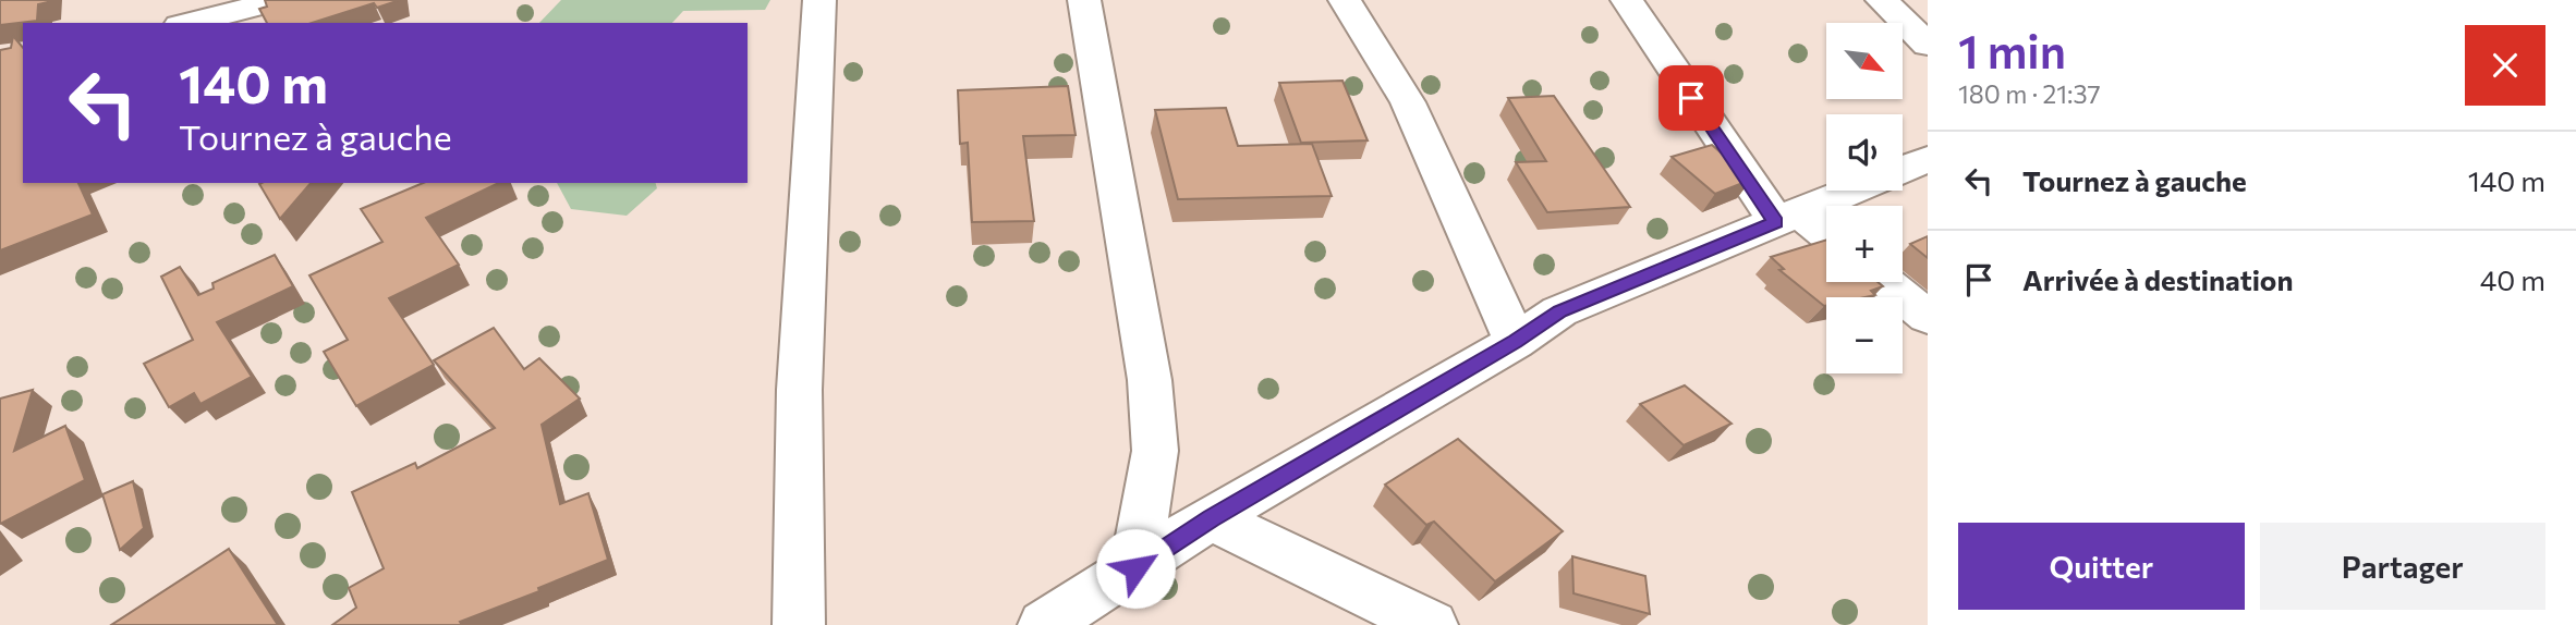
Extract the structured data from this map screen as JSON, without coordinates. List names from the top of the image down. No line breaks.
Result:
{"north":"bottom right","page":{"heading":["1 min","180 m · 21:37"],"map_buttons":["+","−"],"turn":["140 m","Tournez à gauche"],"list":[{"name":"Tournez à gauche","value":"140 m"},{"name":"Arrivée à destination","value":"40 m"}],"buttons":["Quitter","Partager"]}}
